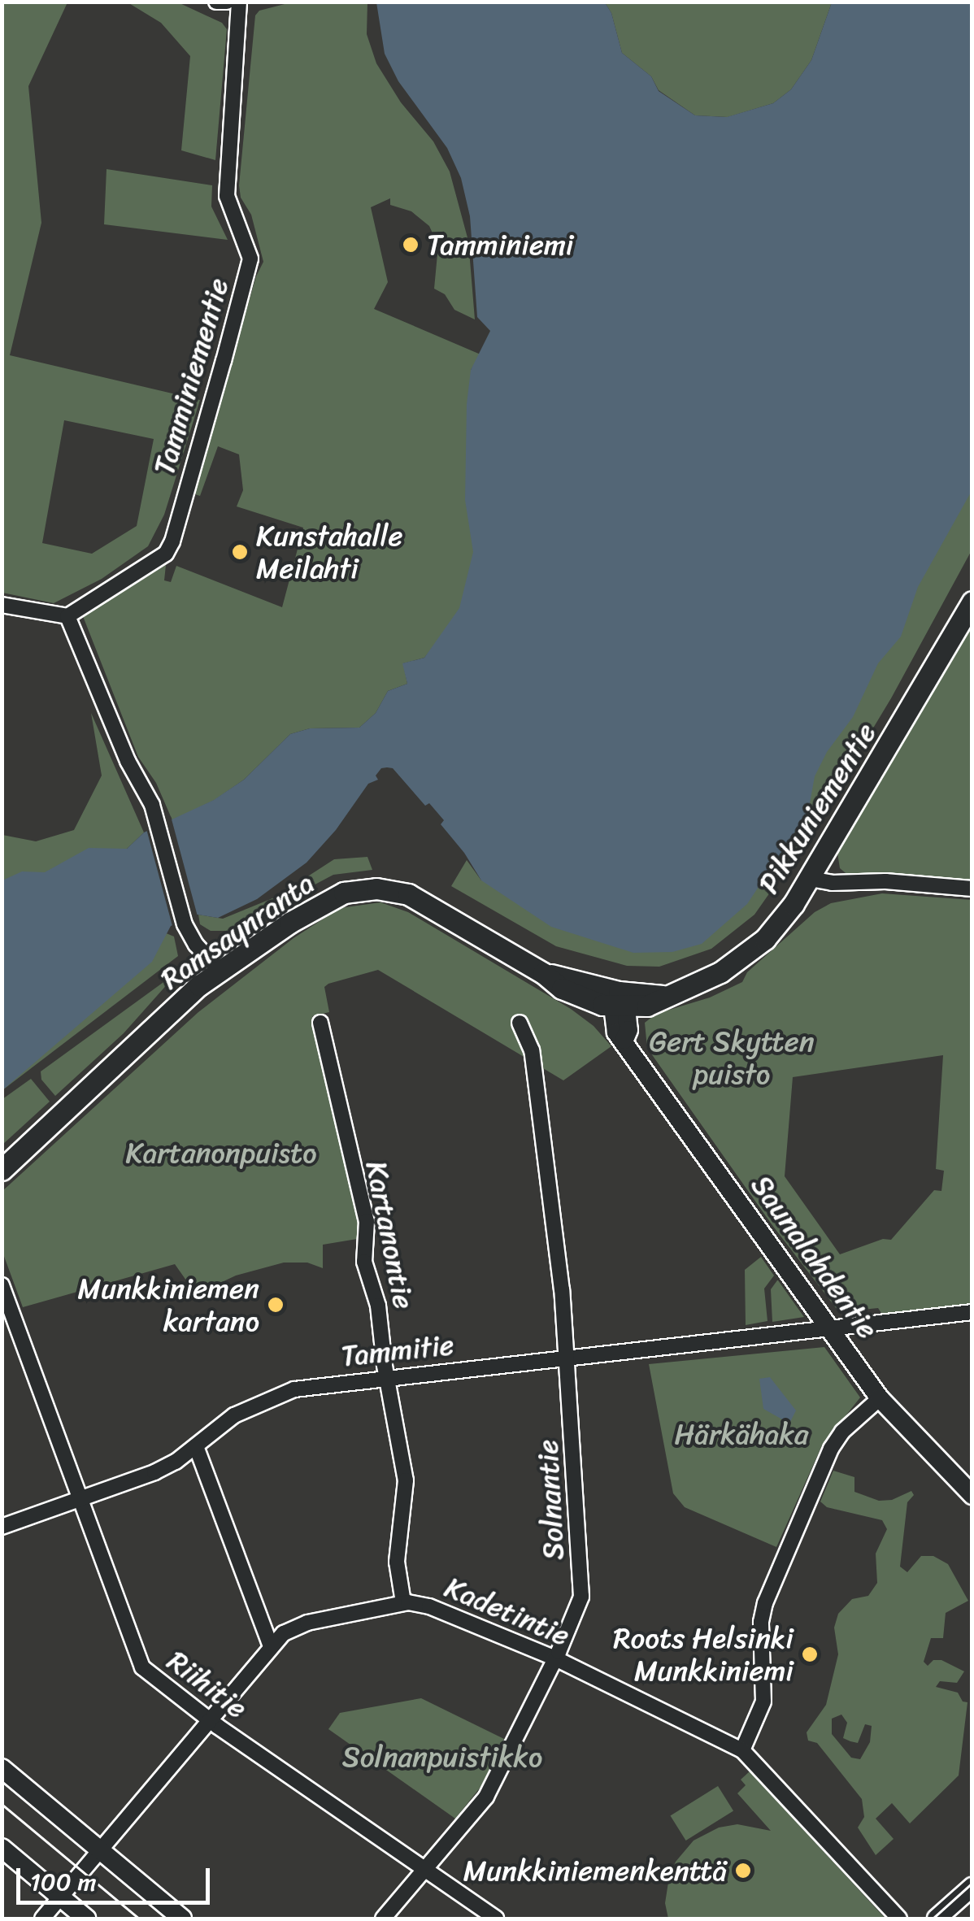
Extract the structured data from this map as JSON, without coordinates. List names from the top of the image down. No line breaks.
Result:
{"streets":{"main road":["Pikkuniementie","Ramsaynranta"],"street":["Tamminiementie","Kartanontie","Saunalahdentie","Tammitie","Solnantie","Kadetintie","Riihitie"]},"crossings":[["Pikkuniementie","Ramsaynranta"],["Pikkuniementie","Saunalahdentie"],["Ramsaynranta","Saunalahdentie"],["Kartanontie","Tammitie"],["Kartanontie","Kadetintie"],["Saunalahdentie","Tammitie"],["Tammitie","Solnantie"],["Tammitie","Riihitie"],["Solnantie","Kadetintie"],["Solnantie","Riihitie"],["Kadetintie","Riihitie"]],"parks":["Gert Skytten puisto","Kartanonpuisto","Härkähaka","Solnanpuistikko"],"places":["Tamminiemi","Kunstahalle Meilahti","Munkkiniemen kartano","Roots Helsinki Munkkiniemi","Munkkiniemenkenttä"],"scale_bar":"100 m"}
